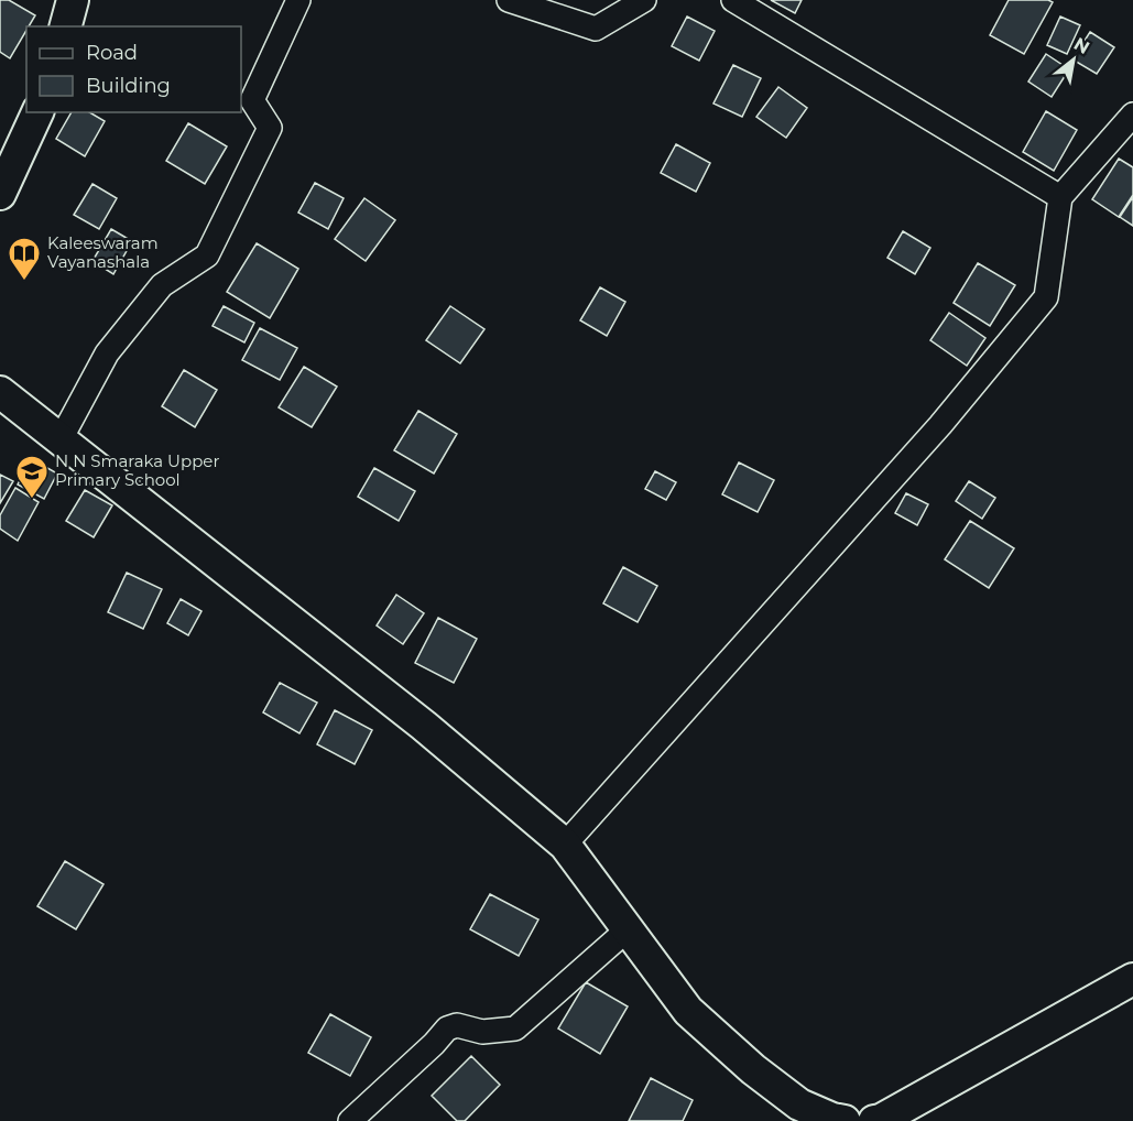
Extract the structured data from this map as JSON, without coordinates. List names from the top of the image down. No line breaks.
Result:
{"places":{"library":["Kaleeswaram Vayanashala"],"school or university":["N N Smaraka Upper Primary School"]},"legend":["Road","Building"],"north":"top right"}
